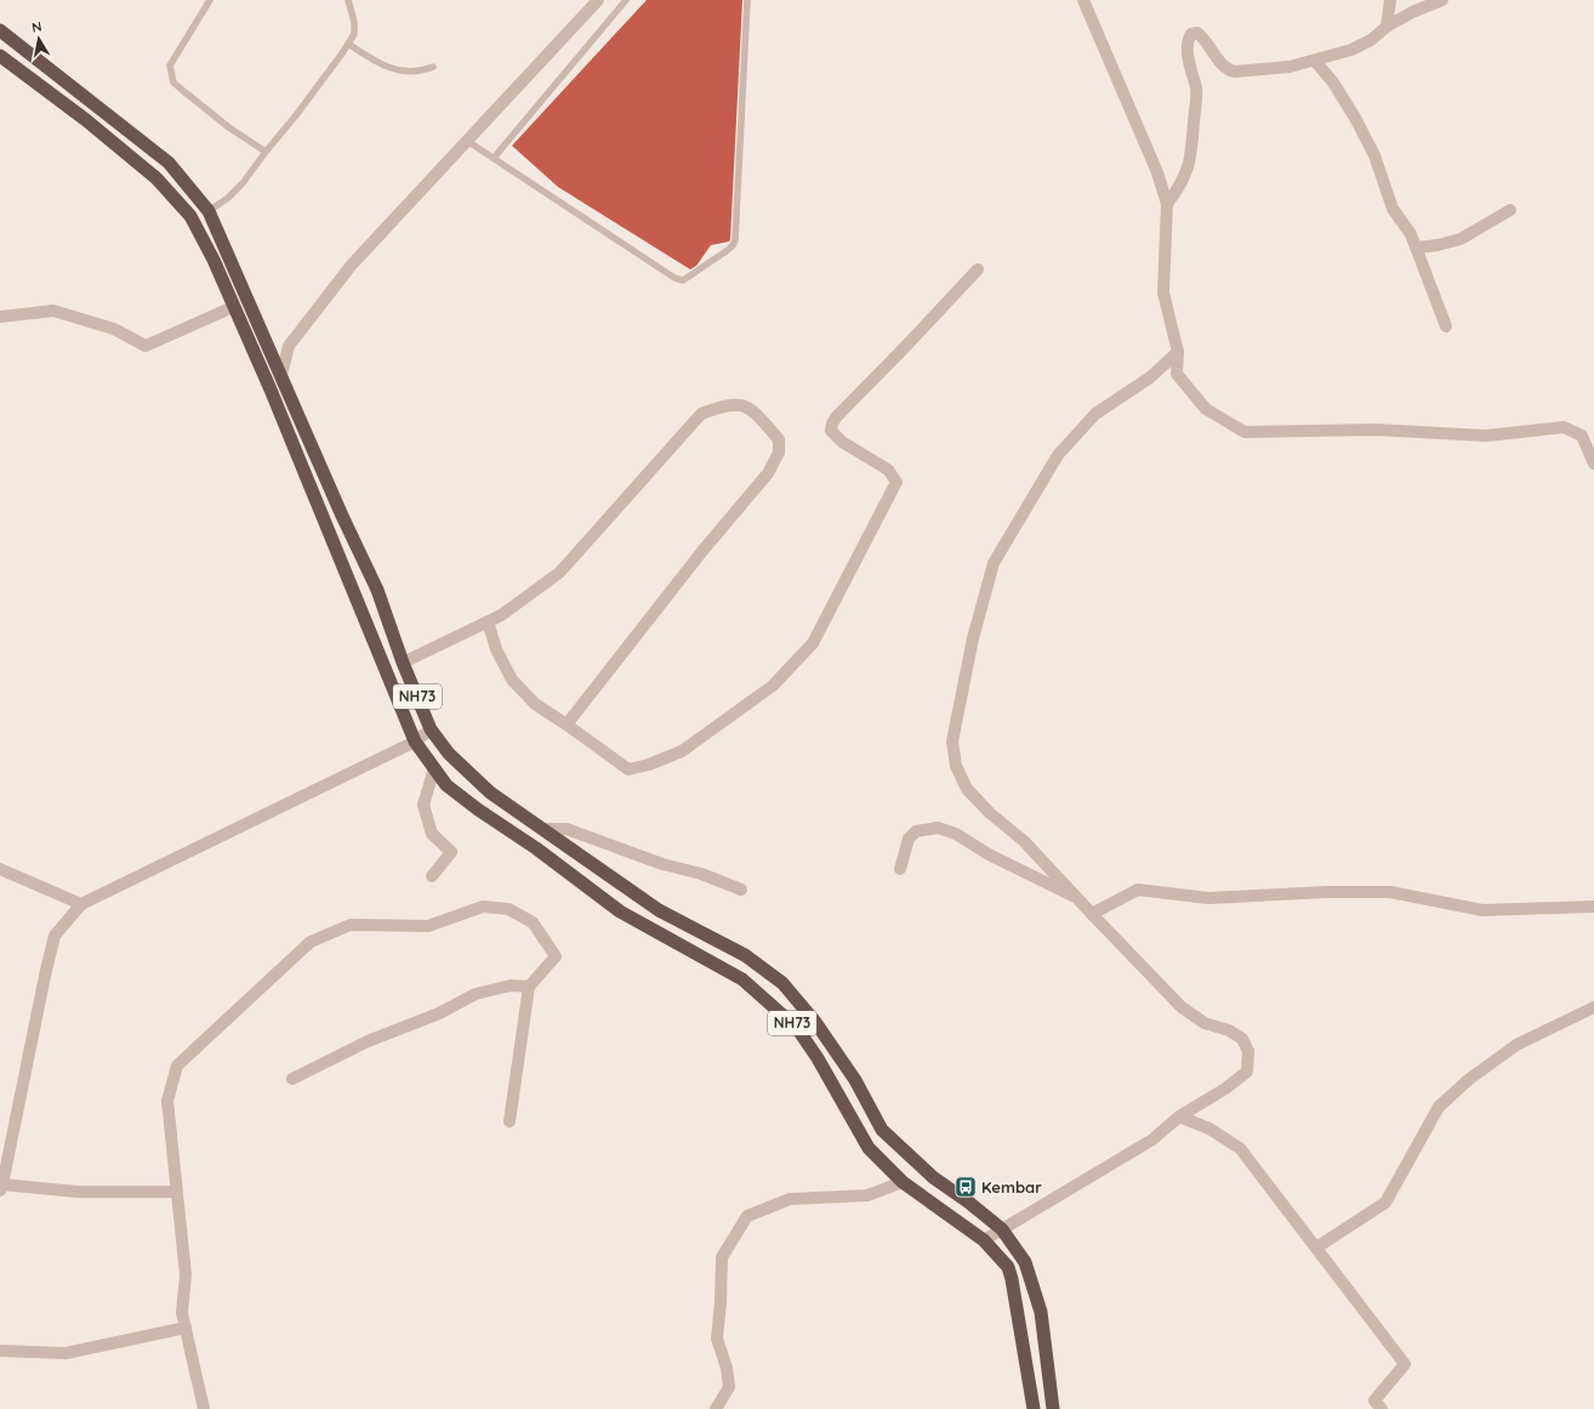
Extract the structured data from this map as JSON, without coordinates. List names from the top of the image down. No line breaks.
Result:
{"streets":{"highway":["NH73"]},"places":{"bus stop":["Kembar"]},"north":"top"}
